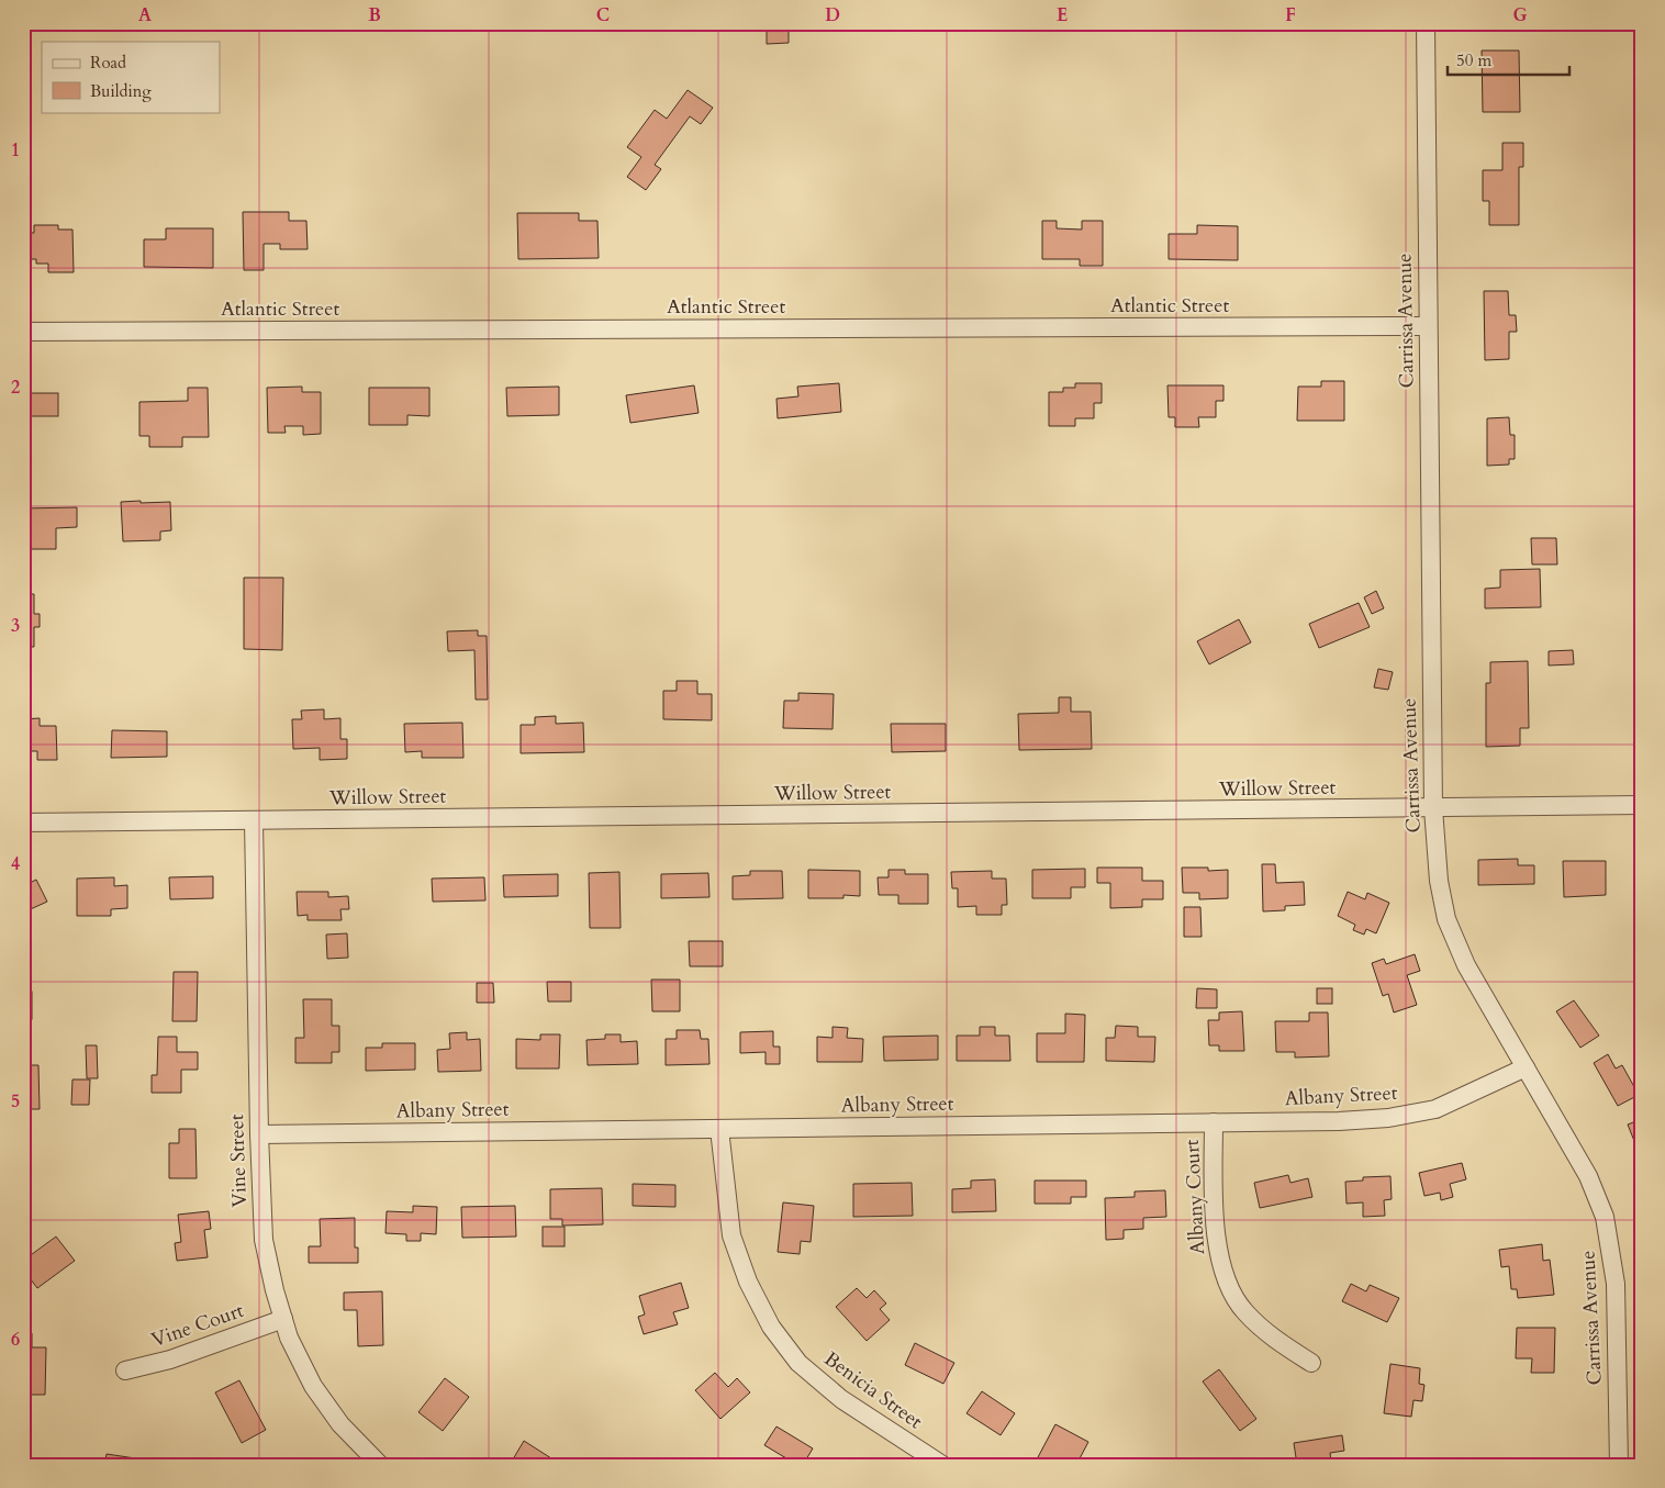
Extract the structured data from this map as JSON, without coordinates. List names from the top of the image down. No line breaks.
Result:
{"streets":{"street":["Atlantic Street","Carrissa Avenue","Willow Street","Albany Street","Vine Street","Albany Court","Vine Court","Benicia Street"]},"crossings":[["Atlantic Street","Carrissa Avenue"],["Carrissa Avenue","Willow Street"],["Carrissa Avenue","Albany Street"],["Willow Street","Vine Street"],["Albany Street","Vine Street"],["Albany Street","Albany Court"],["Albany Street","Benicia Street"],["Vine Street","Vine Court"]],"legend":["Road","Building"],"scale_bar":"50 m","grid":{"columns":["A","B","C","D","E","F","G"],"rows":["1","2","3","4","5","6"]}}
